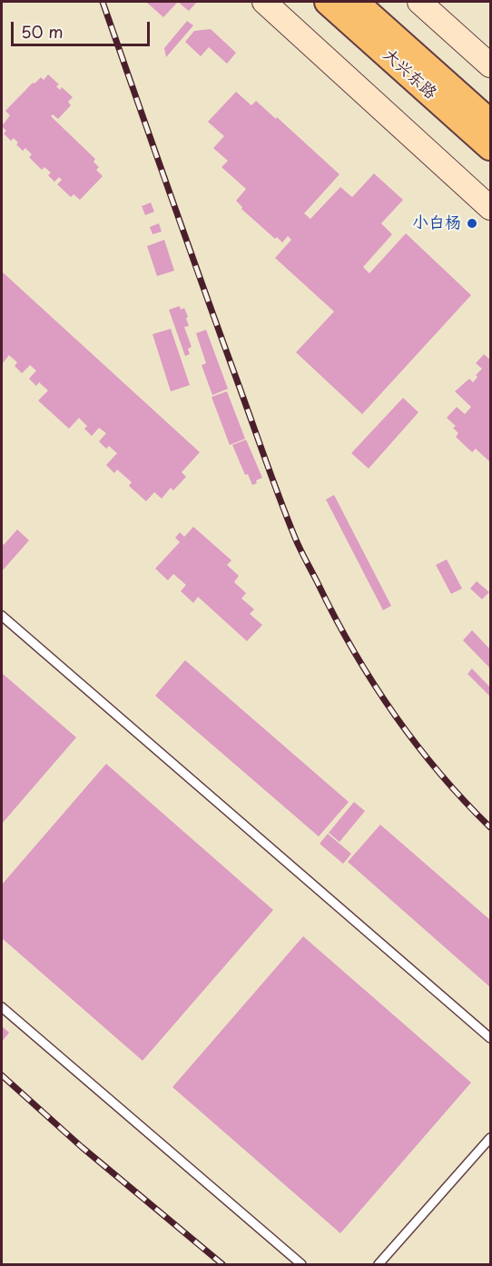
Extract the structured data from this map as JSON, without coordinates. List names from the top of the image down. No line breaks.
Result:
{"streets":{"main road":["大兴东路"]},"places":["小白杨"],"scale_bar":"50 m"}
